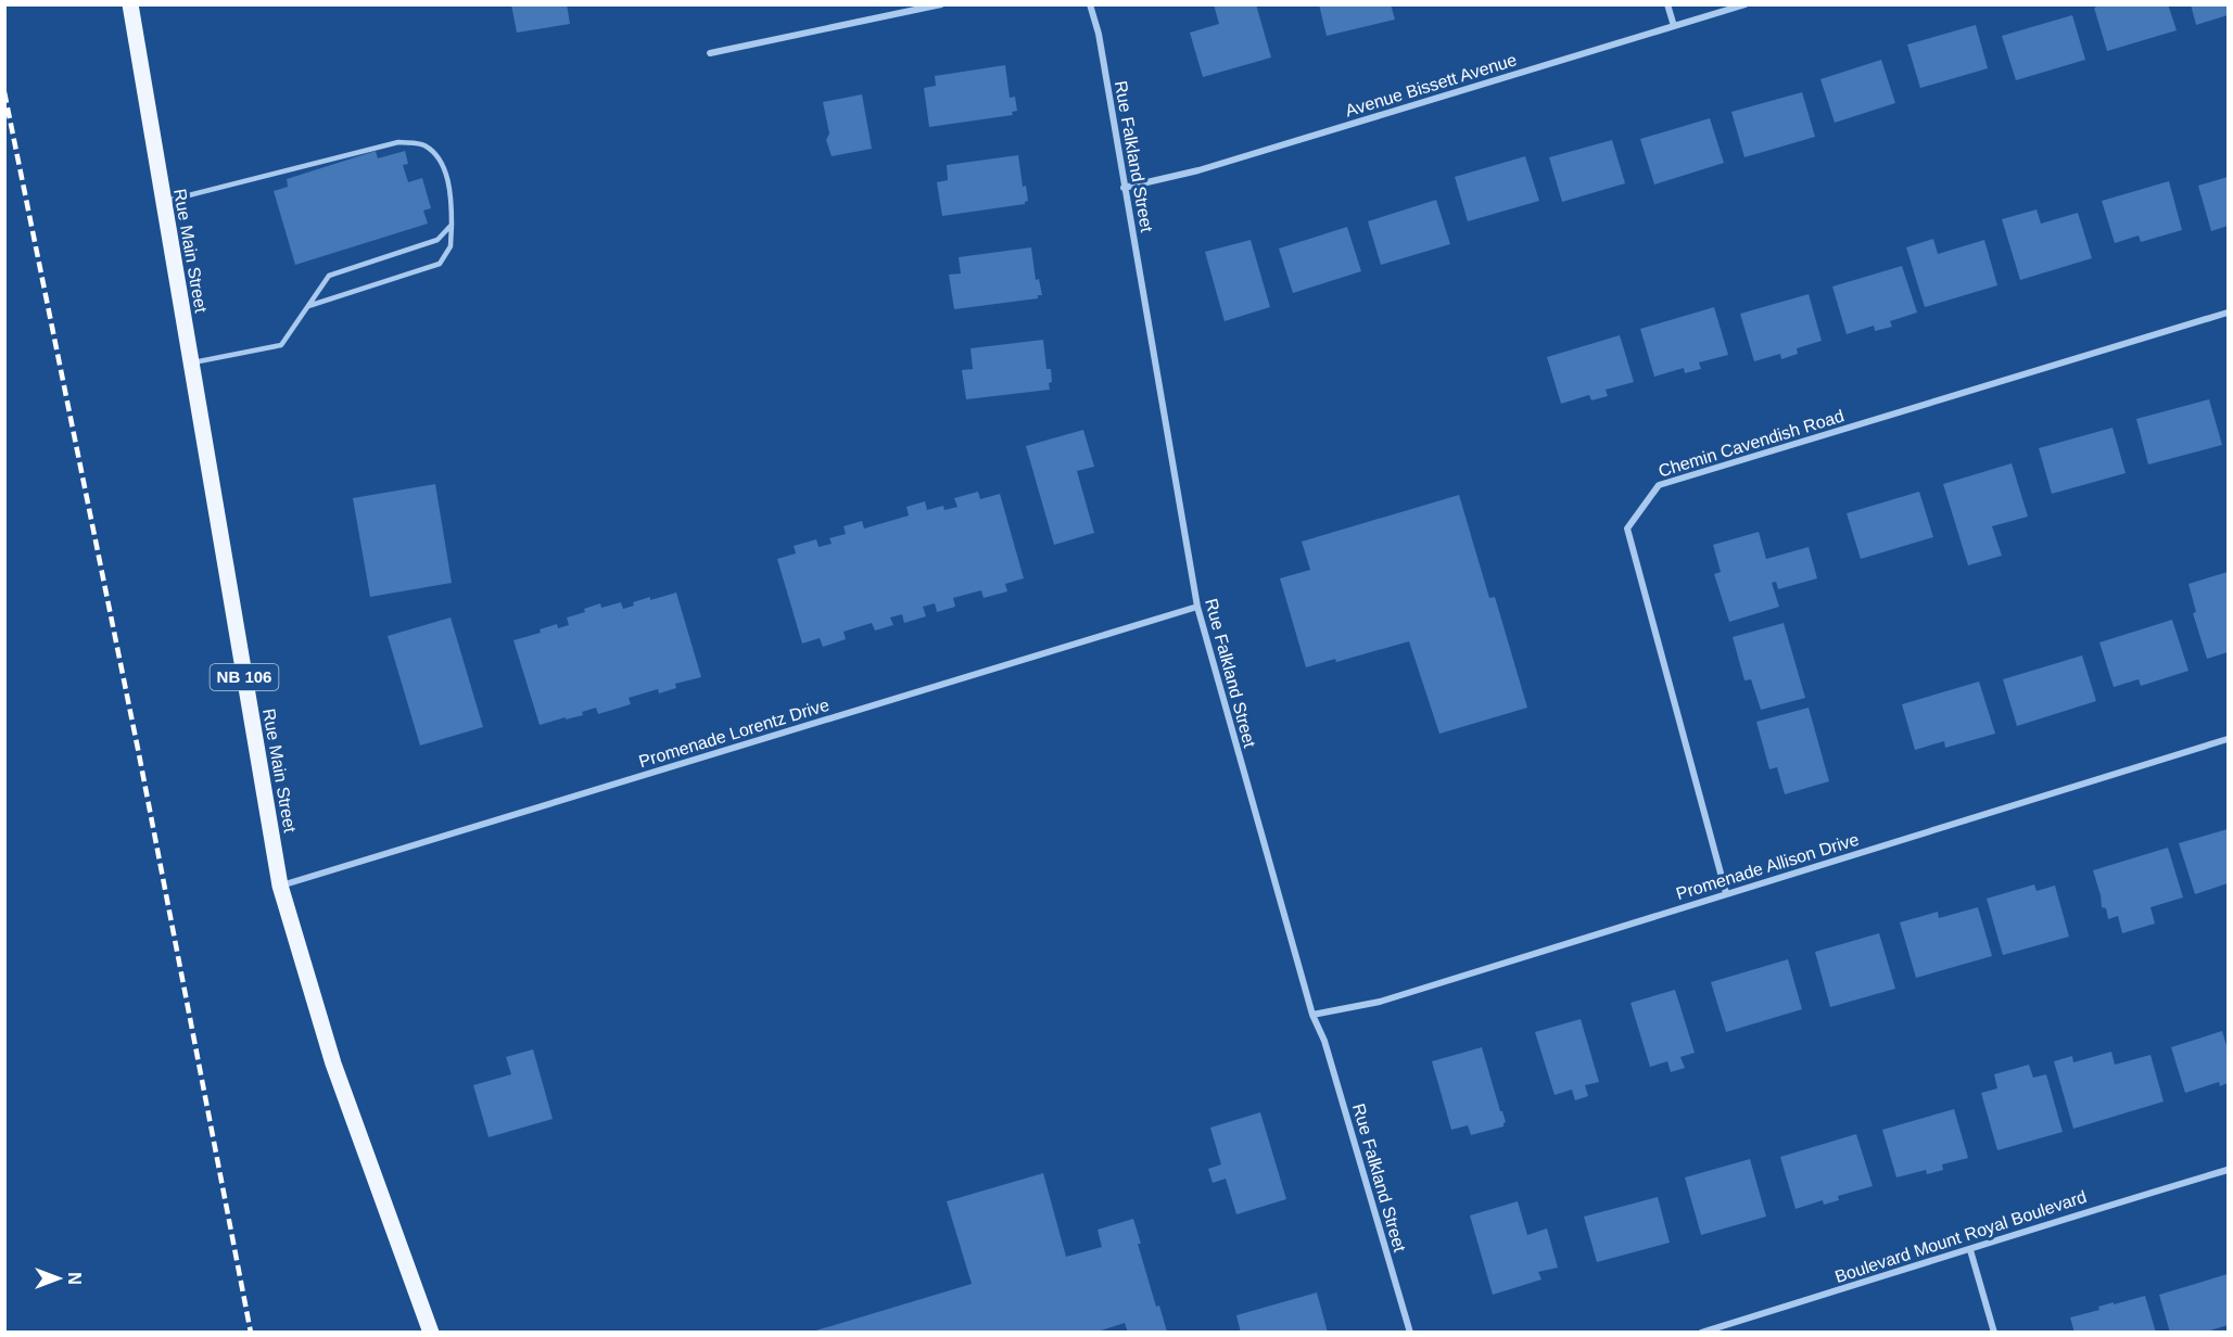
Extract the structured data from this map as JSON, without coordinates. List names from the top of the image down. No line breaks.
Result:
{"streets":{"main road":["Rue Main Street","NB 106"],"street":["Avenue Bissett Avenue","Rue Falkland Street","Chemin Cavendish Road","Promenade Lorentz Drive","Promenade Allison Drive","Boulevard Mount Royal Boulevard"]},"crossings":[["Avenue Bissett Avenue","Rue Falkland Street"],["Rue Falkland Street","Promenade Lorentz Drive"],["Rue Falkland Street","Promenade Allison Drive"],["Rue Main Street","Promenade Lorentz Drive"],["Chemin Cavendish Road","Promenade Allison Drive"]],"north":"right"}
